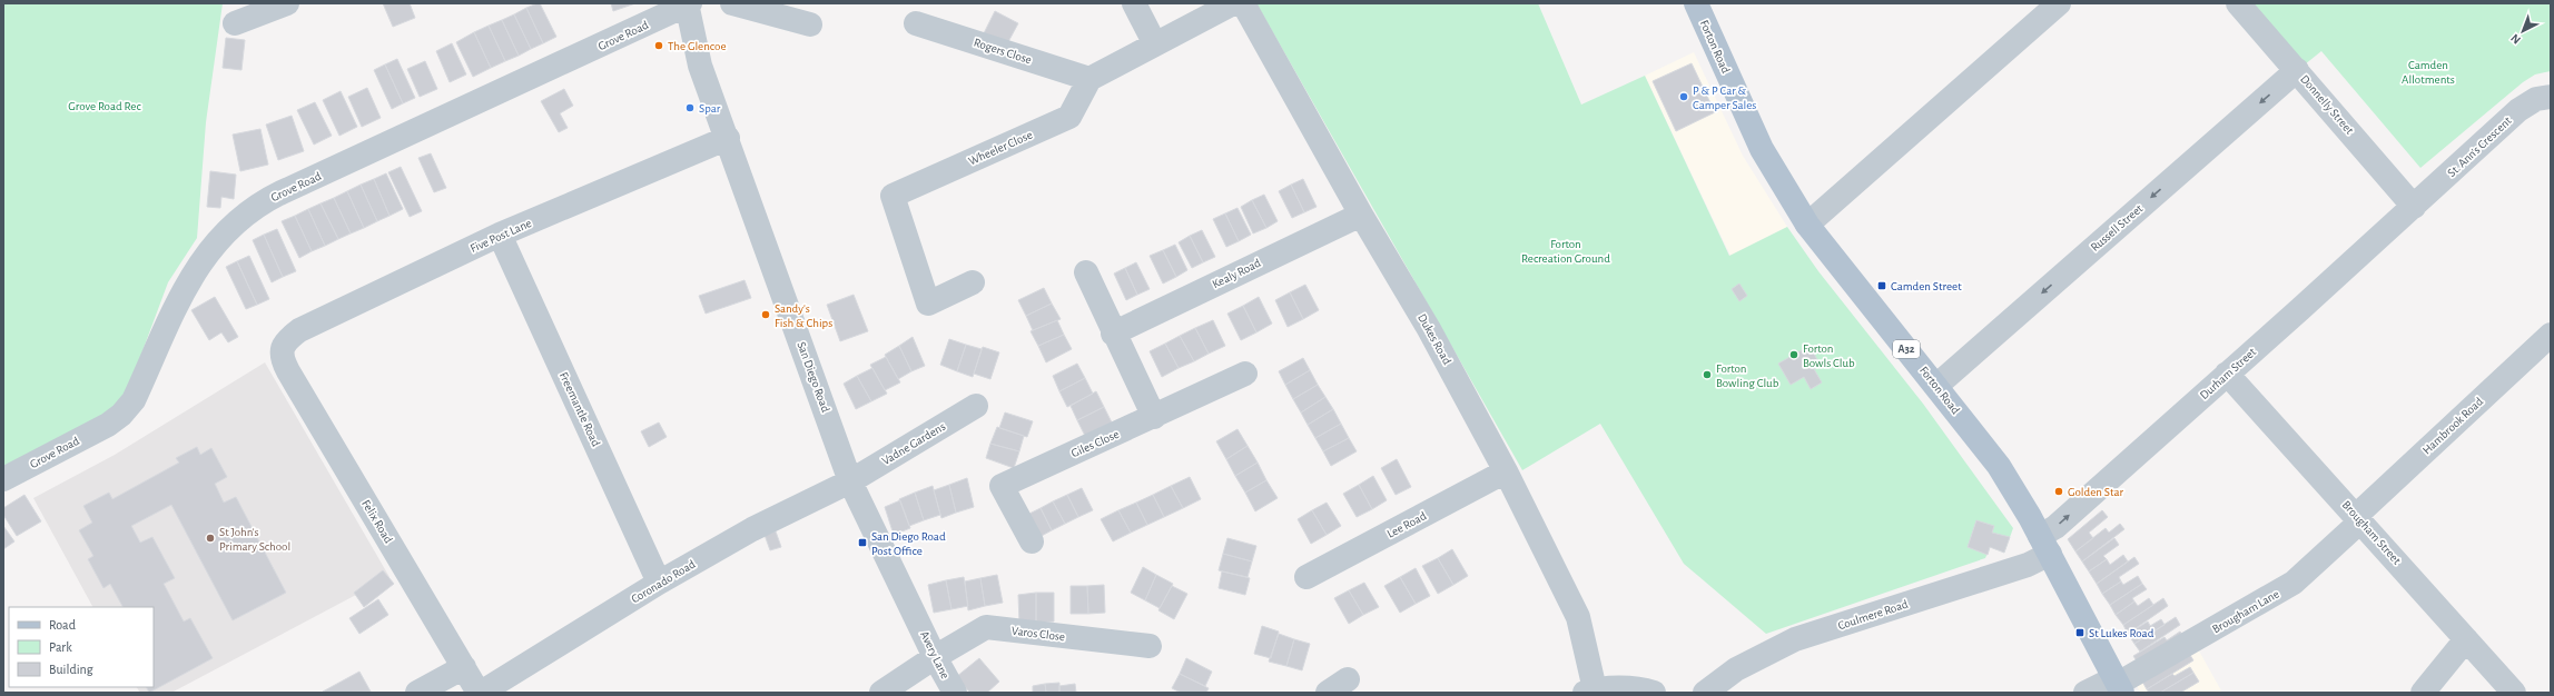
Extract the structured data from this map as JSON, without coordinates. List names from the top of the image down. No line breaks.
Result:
{"streets":{"main road":["Forton Road","A32"],"street":["Grove Road","Rogers Close","Donnelly Street","St. Ann's Crescent","Wheeler Close","Russell Street","Five Post Lane","Kealy Road","Dukes Road","Durham Street","San Diego Road","Freemantle Road","Hambrook Road","Vadne Gardens","Giles Close","Felix Road","Lee Road","Brougham Street","Coronado Road","Brougham Lane","Coulmere Road","Varos Close","Avery Lane"]},"crossings":[["Grove Road","San Diego Road"],["Forton Road","Russell Street"],["Forton Road","Durham Street"],["Forton Road","Brougham Lane"],["Forton Road","Coulmere Road"],["Rogers Close","Wheeler Close"],["Donnelly Street","St. Ann's Crescent"],["Donnelly Street","Russell Street"],["Donnelly Street","Durham Street"],["St. Ann's Crescent","Durham Street"],["Five Post Lane","San Diego Road"],["Five Post Lane","Freemantle Road"],["Five Post Lane","Felix Road"],["Kealy Road","Dukes Road"],["Dukes Road","Lee Road"],["Durham Street","Brougham Street"],["Durham Street","Coulmere Road"],["San Diego Road","Vadne Gardens"],["San Diego Road","Coronado Road"],["San Diego Road","Avery Lane"],["Freemantle Road","Coronado Road"],["Hambrook Road","Brougham Street"],["Hambrook Road","Brougham Lane"],["Vadne Gardens","Coronado Road"],["Felix Road","Coronado Road"],["Brougham Street","Brougham Lane"],["Varos Close","Avery Lane"]],"one_way":["Durham Street"],"parks":["Camden Allotments","Grove Road Rec","Forton Recreation Ground"],"places":{"other":["The Glencoe","P & P Car & Camper Sales","Spar","Sandy's Fish & Chips","Forton Bowls Club","Forton Bowling Club","Golden Star","St John's Primary School"],"transit":["Camden Street","San Diego Road Post Office","St Lukes Road"]},"legend":["Road","Park","Building"],"north":"bottom left"}
